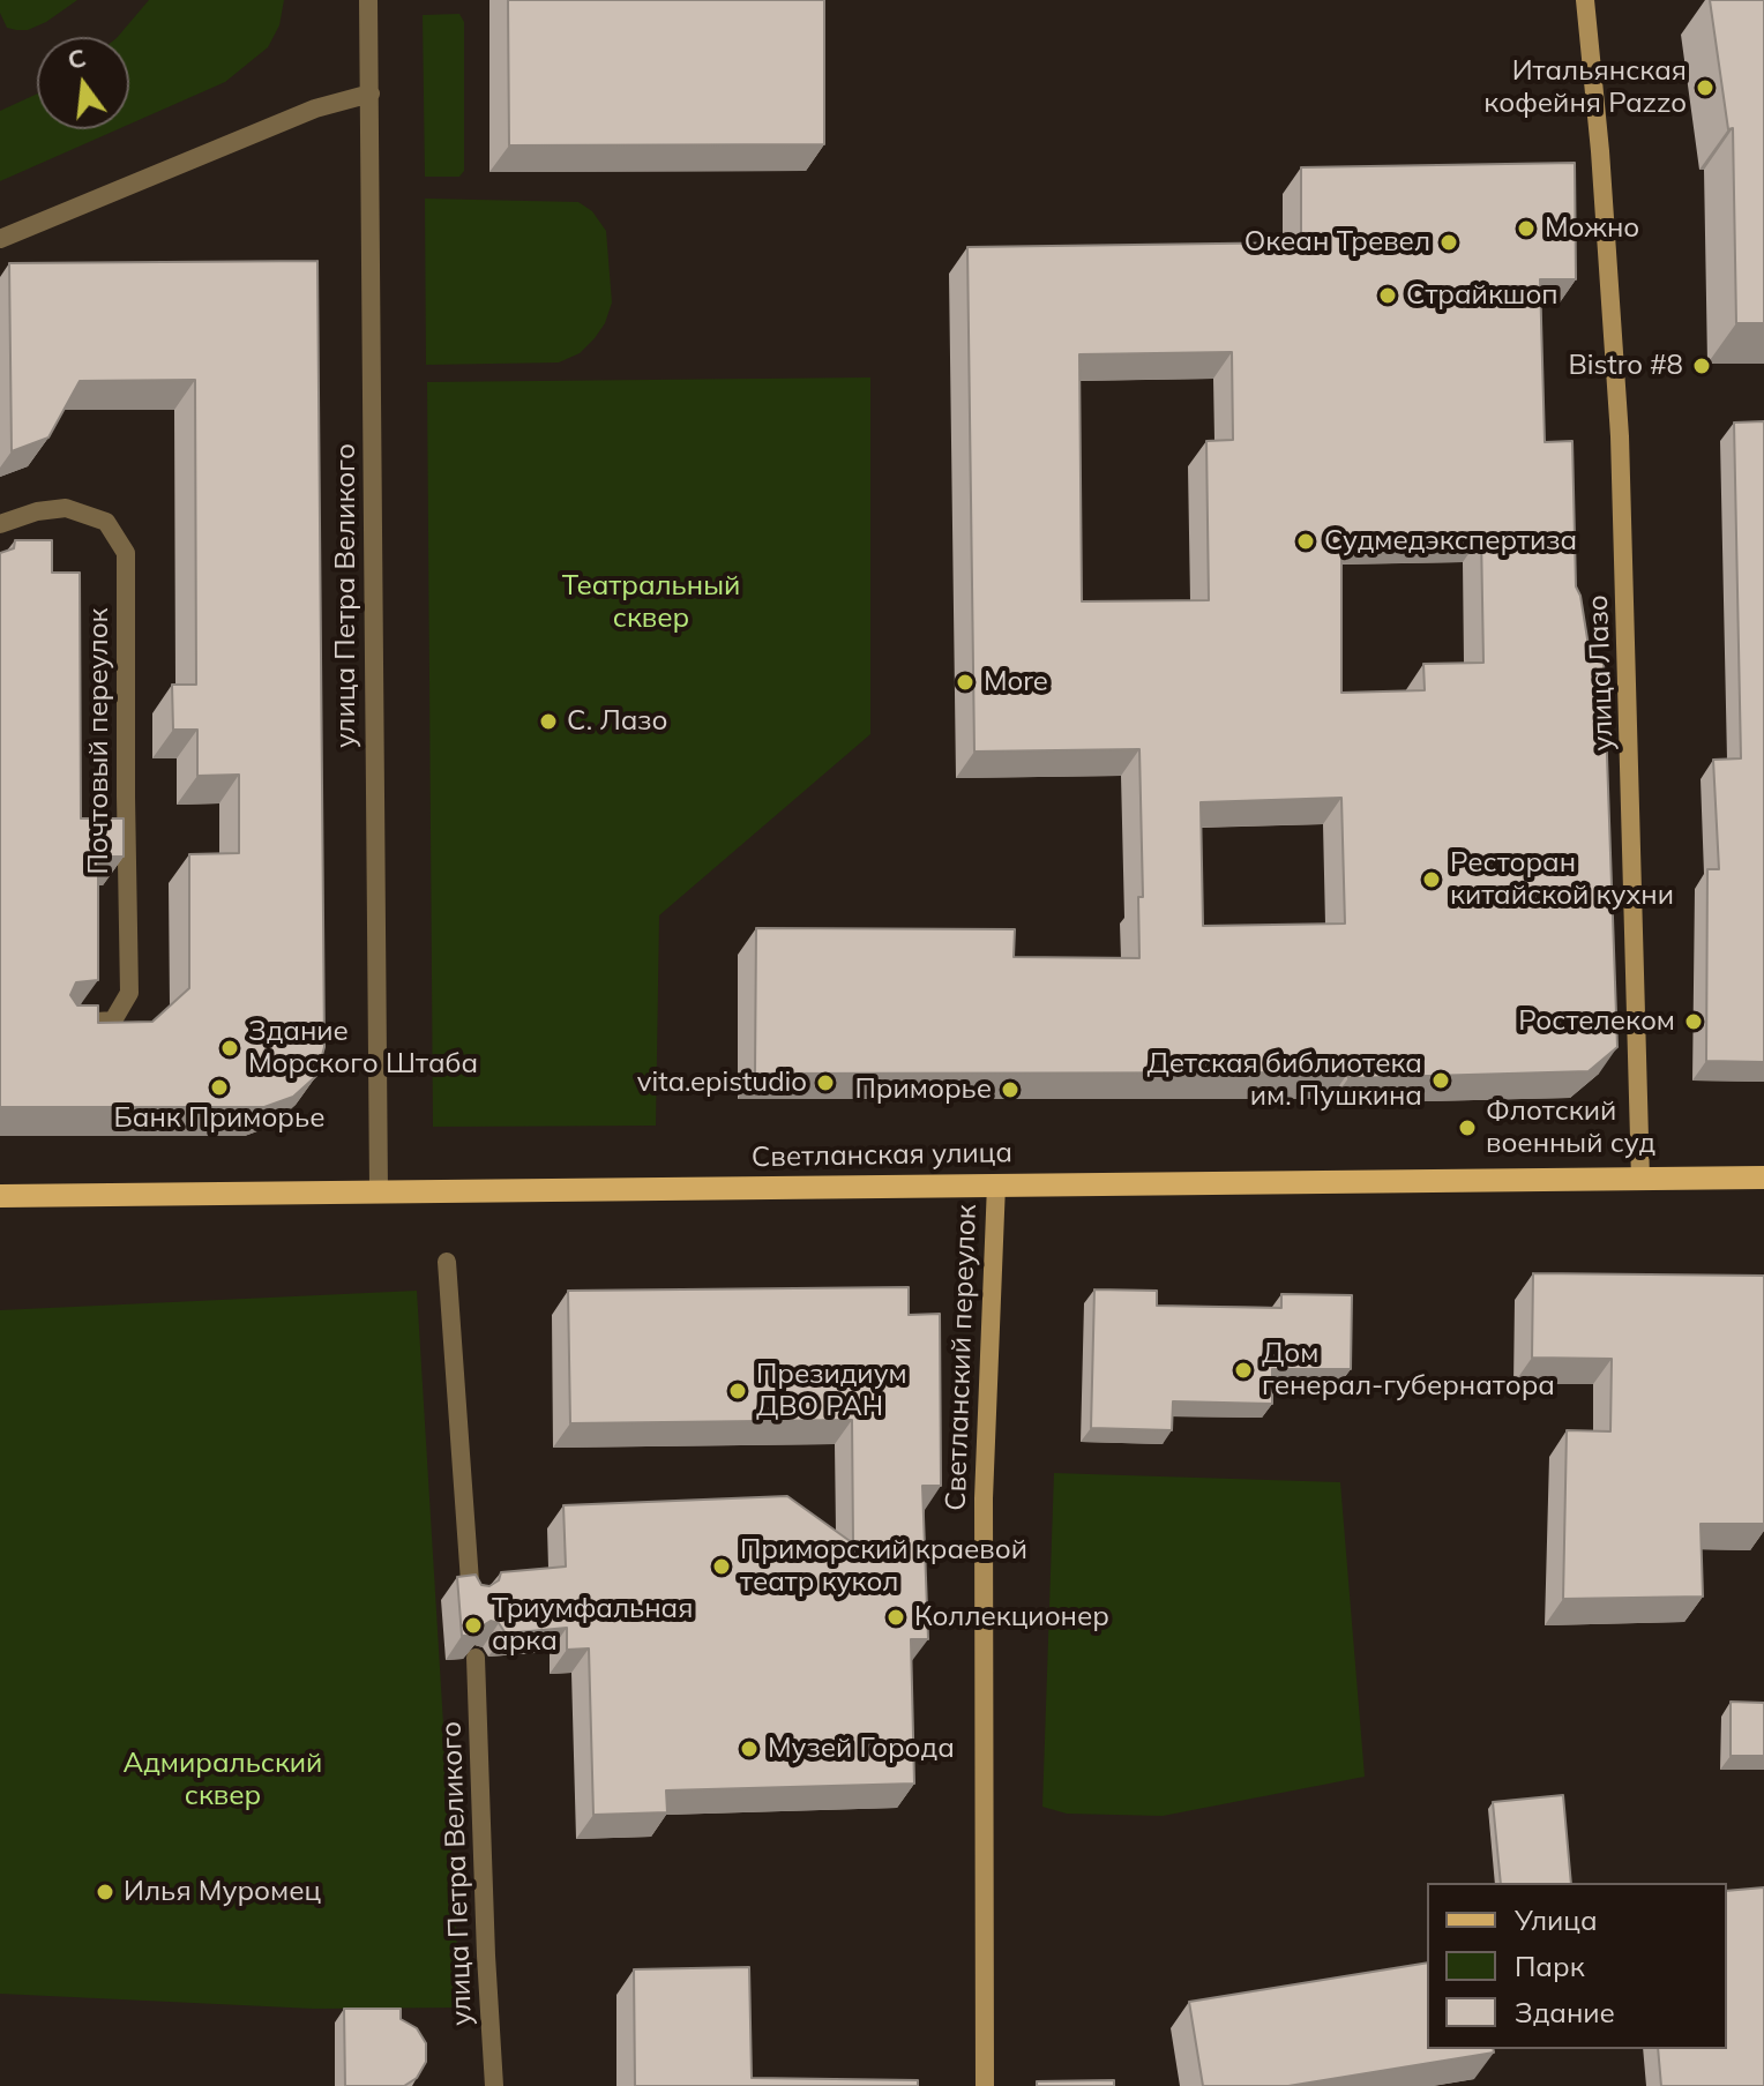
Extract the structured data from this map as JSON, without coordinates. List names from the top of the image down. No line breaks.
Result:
{"streets":{"main road":["улица Лазо","Светланская улица","Светланский переулок"],"street":["улица Петра Великого","Почтовый переулок"]},"crossings":[["улица Петра Великого","Светланская улица"],["улица Лазо","Светланская улица"],["Светланская улица","Светланский переулок"]],"parks":["Театральный сквер","Адмиральский сквер"],"places":["Итальянская кофейня Pazzo","Можно","Океан Тревел","Страйкшоп","Bistro #8","Судмедэкспертиза","More","С. Лазо","Ресторан китайской кухни","Ростелеком","Здание Морского Штаба","Детская библиотека им. Пушкина","vita.epistudio","Банк Приморье","Приморье","Флотский военный суд","Дом генерал-губернатора","Президиум ДВО РАН","Приморский краевой театр кукол","Коллекционер","Триумфальная арка","Музей Города","Илья Муромец"],"legend":["Улица","Парк","Здание"],"north":"top"}
